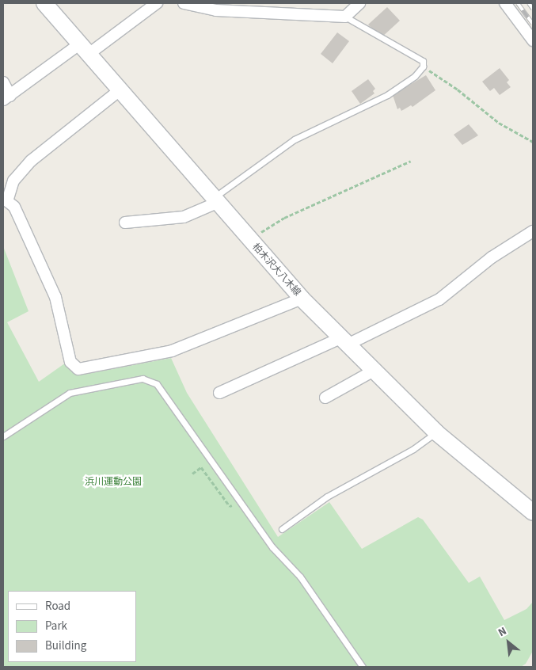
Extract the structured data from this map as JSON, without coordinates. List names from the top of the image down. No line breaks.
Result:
{"streets":{"main road":["柏木沢大八木線"]},"parks":["浜川運動公園"],"legend":["Road","Park","Building"],"north":"top left"}
